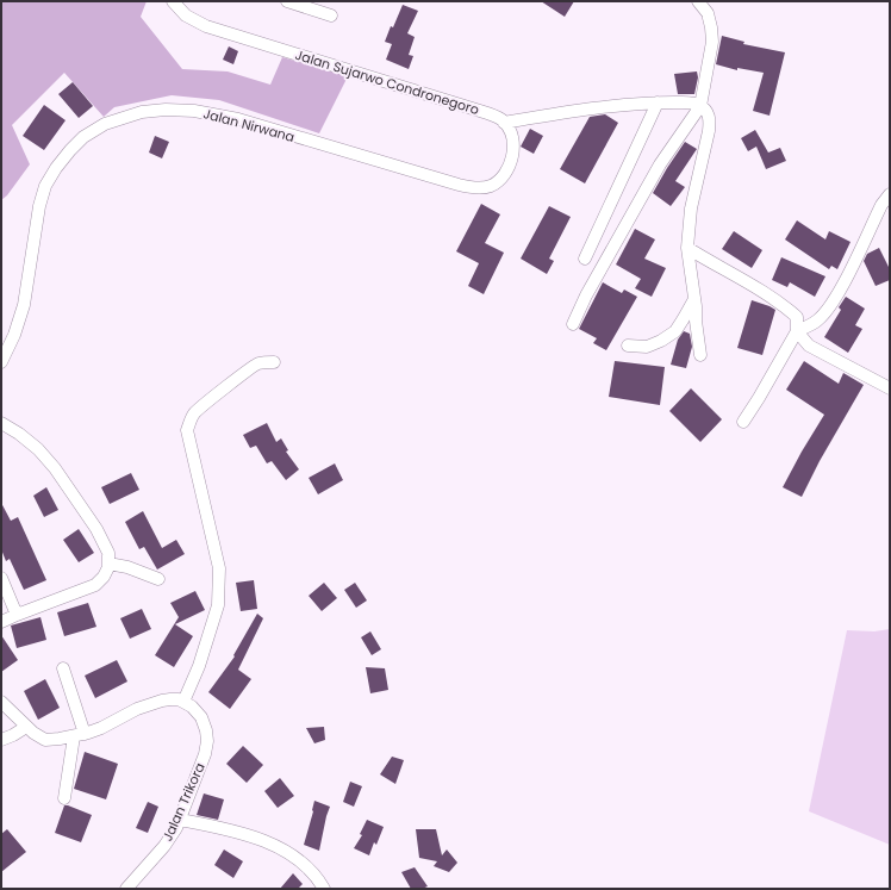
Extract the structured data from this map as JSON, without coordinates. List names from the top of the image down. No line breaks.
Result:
{"streets":{"street":["Jalan Sujarwo Condronegoro","Jalan Nirwana","Jalan Trikora"]},"crossings":[["Jalan Sujarwo Condronegoro","Jalan Nirwana"]]}
